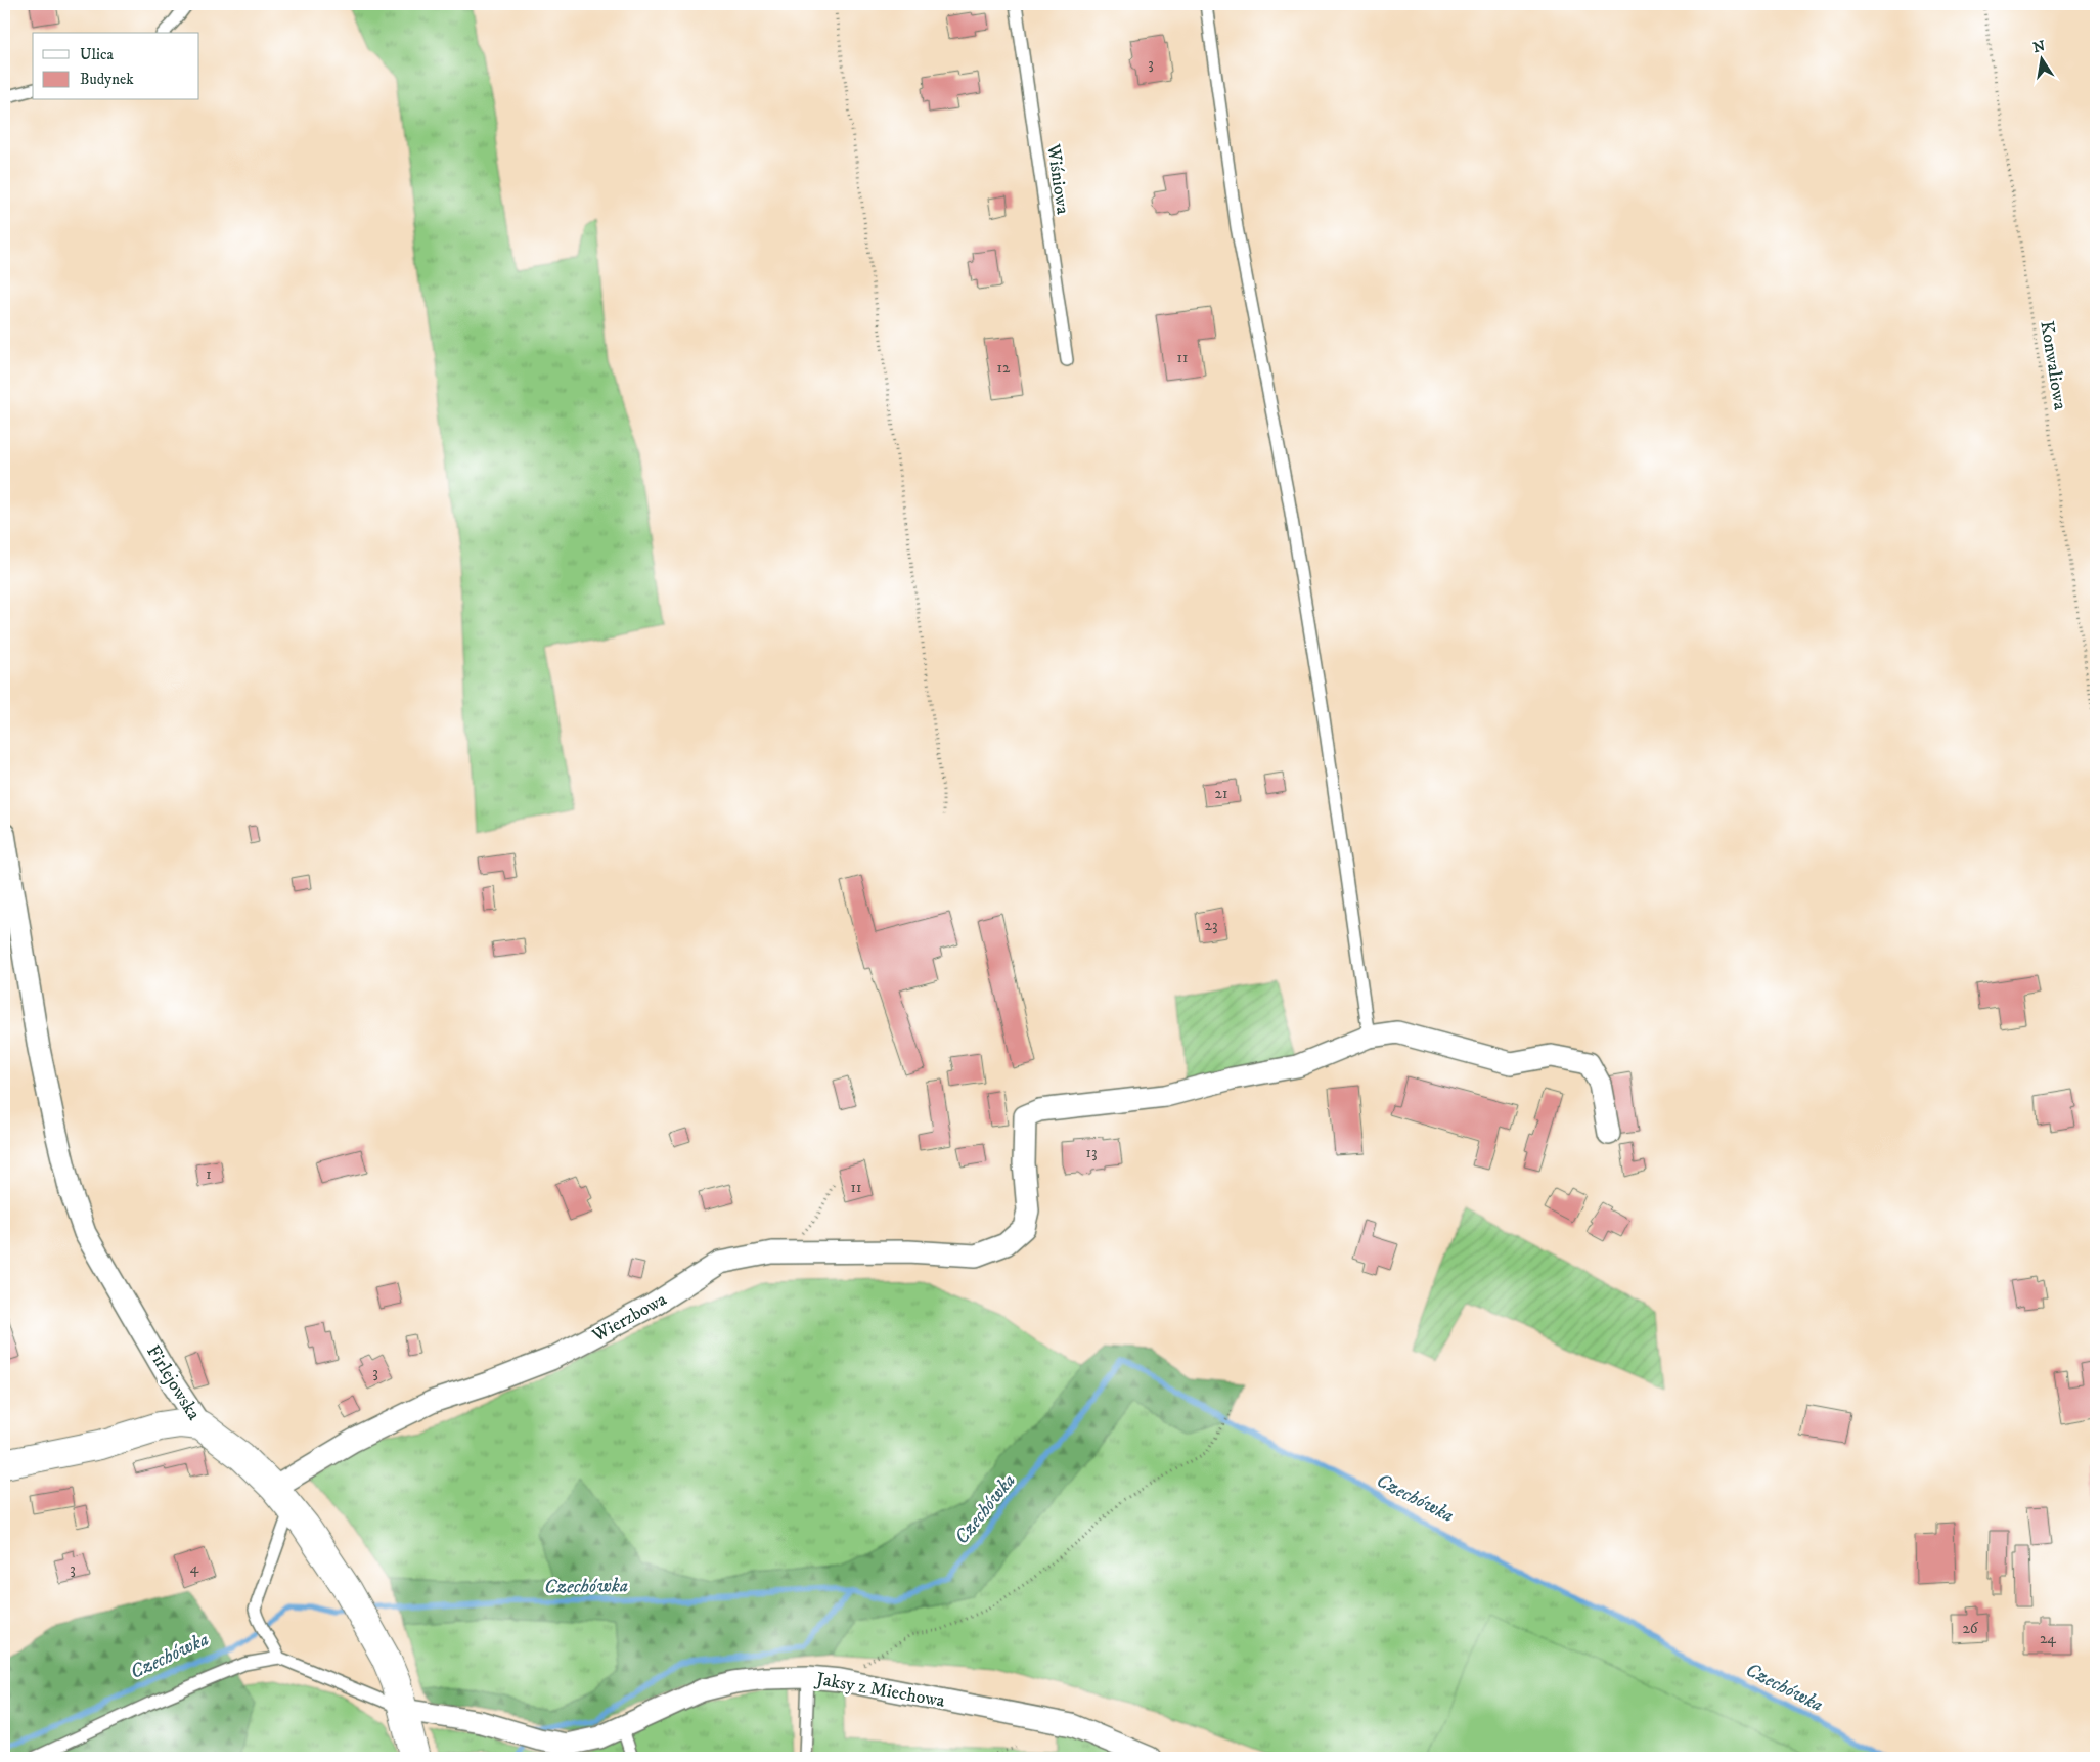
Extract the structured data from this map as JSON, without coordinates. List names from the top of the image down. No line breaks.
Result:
{"streets":{"street":["Wierzbowa","Firlejowska","Jaksy z Miechowa"],"lane":["Wiśniowa"],"path":["Konwaliowa"]},"crossings":[["Wierzbowa","Firlejowska"],["Firlejowska","Jaksy z Miechowa"]],"water":["Czechówka"],"house_numbers":["3","11","12","21","23","13","1","11","3","4","3","26","24"],"legend":["Ulica","Budynek"],"north":"top"}
